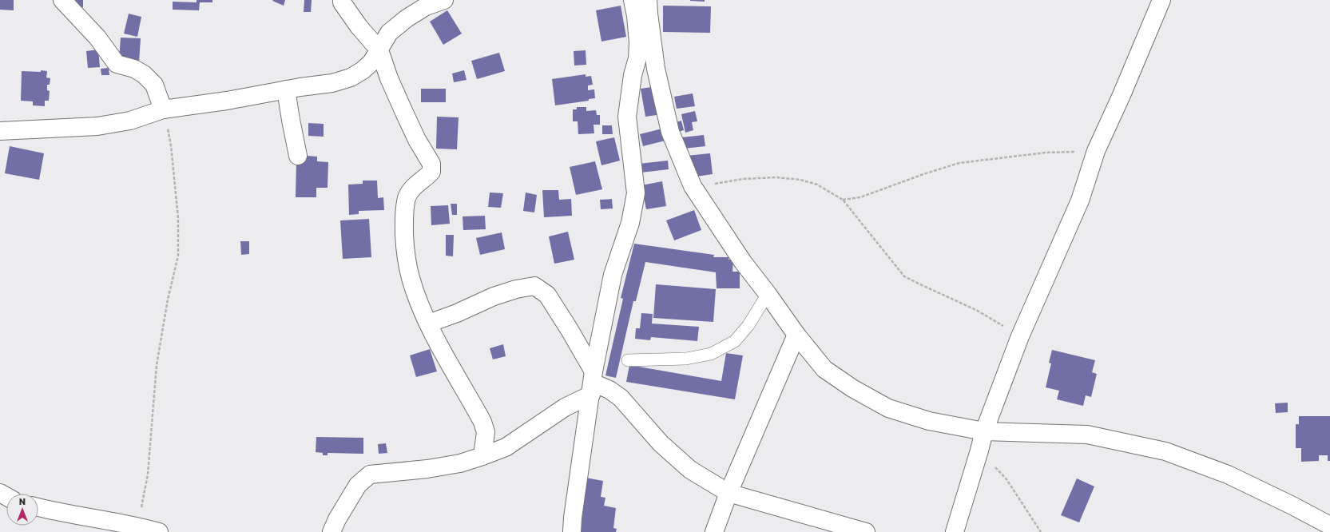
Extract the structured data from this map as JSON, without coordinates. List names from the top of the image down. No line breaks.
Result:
{"north":"top"}
